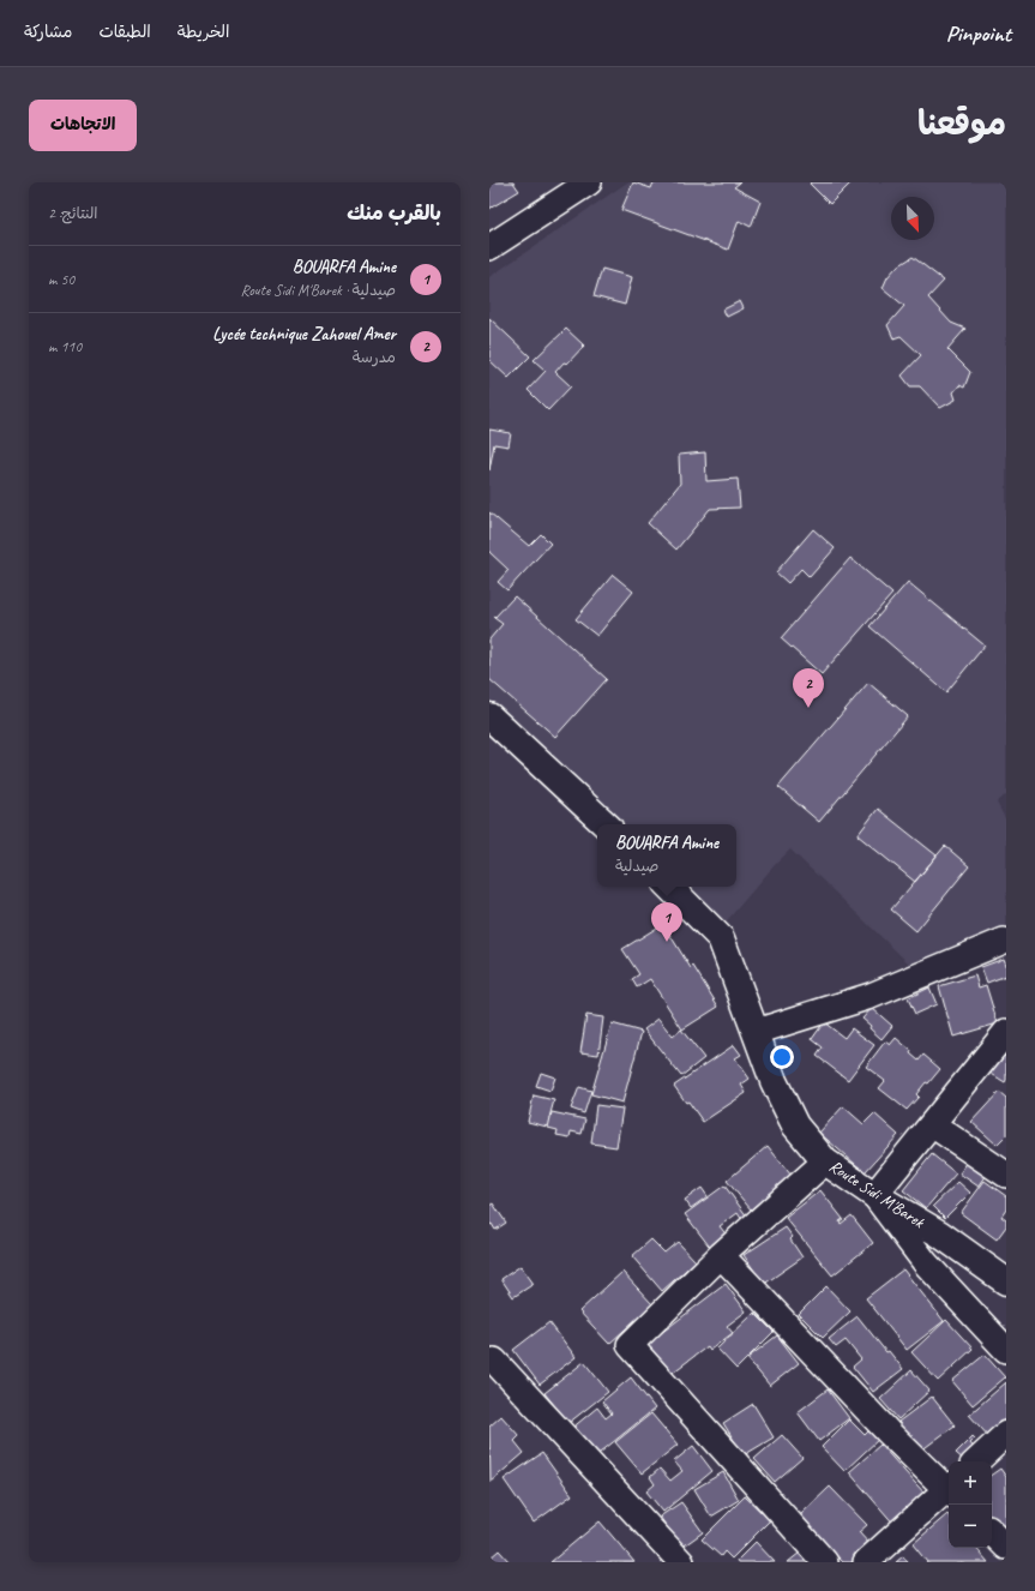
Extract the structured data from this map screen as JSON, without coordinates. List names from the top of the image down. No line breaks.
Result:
{"streets":{"main road":["Route Sidi M'Barek"]},"north":"bottom right","page":{"header":"Pinpoint","nav":["الخريطة","الطبقات","مشاركة"],"title":"موقعنا","buttons":"الاتجاهات","heading":["بالقرب منك","النتائج: 2"],"list":[{"mark":"1","name":"BOUARFA Amine","note":"صيدلية · Route Sidi M'Barek","value":"50 m"},{"mark":"2","name":"Lycée technique Zahouel Amer","note":"مدرسة","value":"110 m"}],"pins":["2","1"],"popup":["BOUARFA Amine","صيدلية"],"map_buttons":["+","−"]}}
